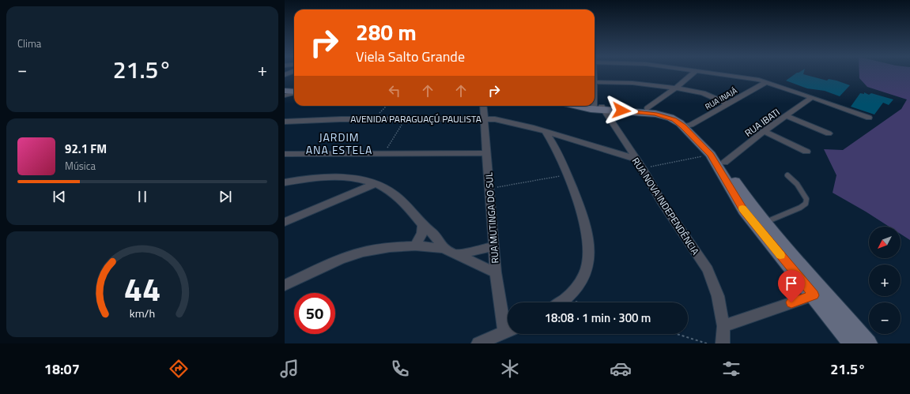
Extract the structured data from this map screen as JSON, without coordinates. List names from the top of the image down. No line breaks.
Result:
{"streets":{"street":["RUA INAJÁ","AVENIDA PARAGUAÇÚ PAULISTA","RUA IBATI","RUA NOVA INDEPENDÊNCIA","RUA MUTINGA DO SUL"]},"crossings":[["AVENIDA PARAGUAÇÚ PAULISTA","RUA NOVA INDEPENDÊNCIA"],["AVENIDA PARAGUAÇÚ PAULISTA","RUA MUTINGA DO SUL"]],"districts":["JARDIM ANA ESTELA"],"north":"bottom left","page":{"tile":"Clima","turn":["280 m","Viela Salto Grande"],"heat":["−","21.5°","+"],"song":["92.1 FM","Música"],"map_buttons":["+","−"],"limit":"50","trip":"18:08 · 1 min · 300 m","tabs":["18:07","21.5°"],"gauge":["44","km/h"]}}
